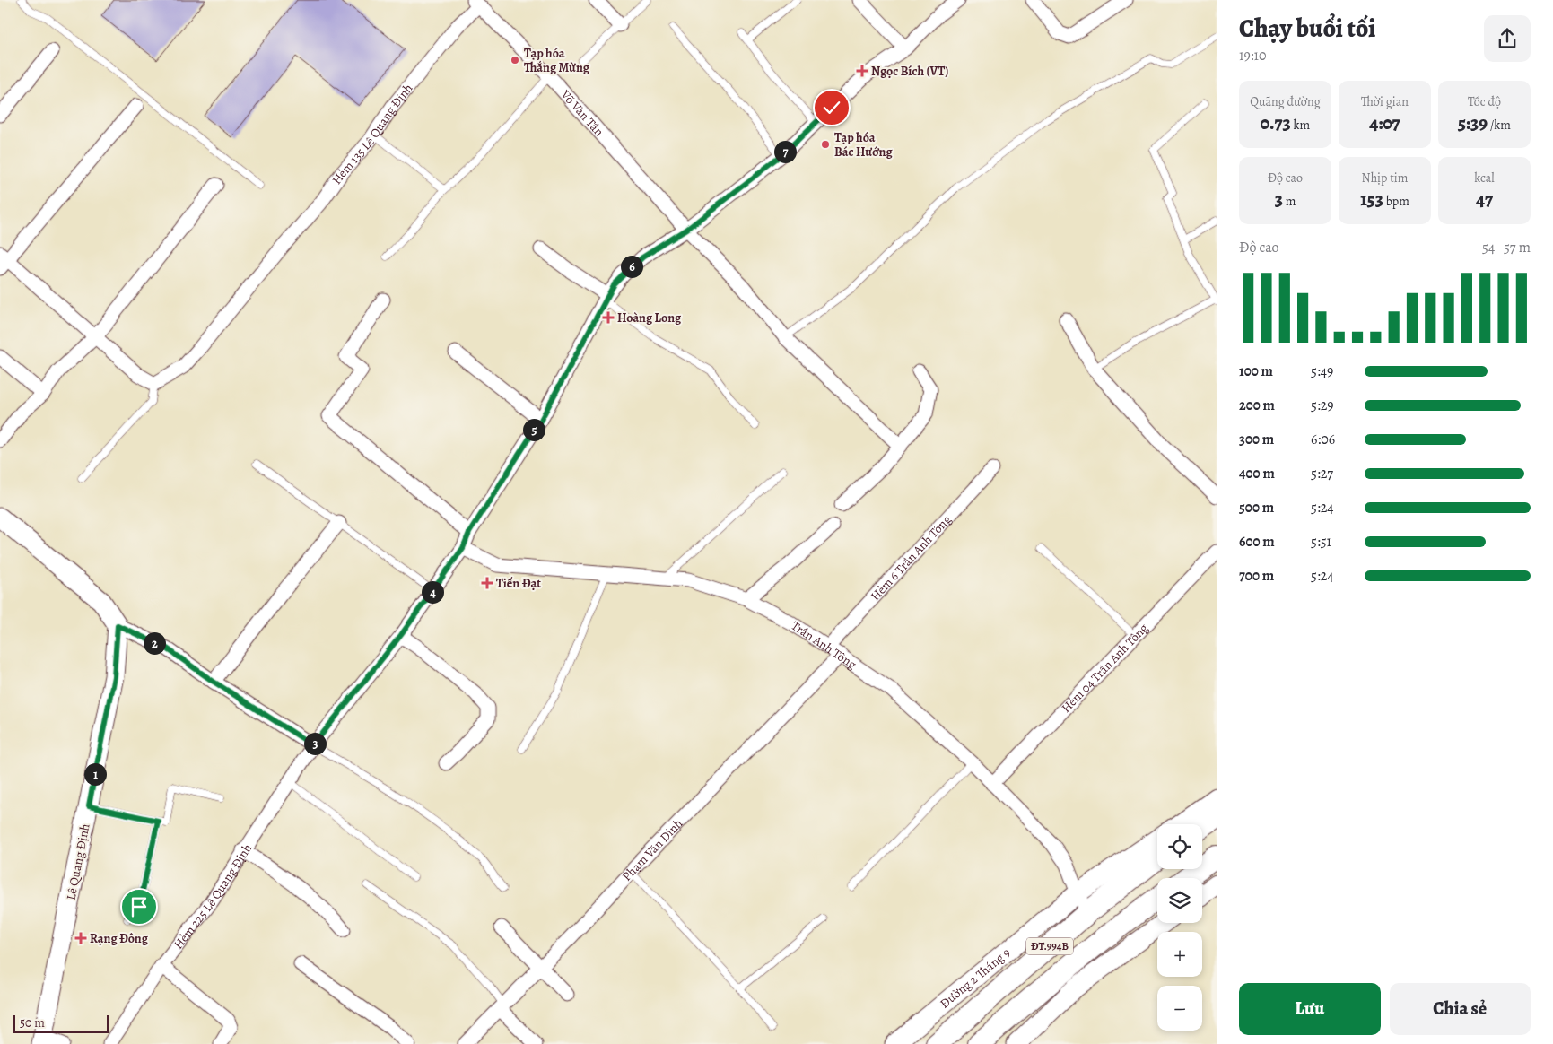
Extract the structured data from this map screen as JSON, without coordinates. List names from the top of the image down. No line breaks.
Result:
{"streets":{"main road":["Lê Quang Định","ĐT.994B","Đường 2 Tháng 9"],"street":["Võ Văn Tần","Hẻm 135 Lê Quang Định","Hẻm 6 Trần Anh Tông","Trần Anh Tông","Hẻm 04 Trần Anh Tông","Phạm Văn Dinh","Hẻm 225 Lê Quang Định"]},"crossings":[["Võ Văn Tần","Hẻm 135 Lê Quang Định"],["Võ Văn Tần","Hẻm 225 Lê Quang Định"],["Hẻm 6 Trần Anh Tông","Trần Anh Tông"],["Trần Anh Tông","Hẻm 04 Trần Anh Tông"],["Trần Anh Tông","Phạm Văn Dinh"],["Trần Anh Tông","Hẻm 225 Lê Quang Định"],["Trần Anh Tông","Đường 2 Tháng 9"]],"places":{"other":["Tạp hóa Thắng Mừng","Tạp hóa Bác Hướng"],"health":["Ngọc Bích (VT)","Hoàng Long","Tiến Đạt","Rạng Đông"]},"scale_bar":"50 m","page":{"heading":["Chạy buổi tối","19:10"],"stats":[["Quãng đường","0.73 km"],["Thời gian","4:07"],["Tốc độ","5:39 /km"],["Độ cao","3 m"],["Nhịp tim","153 bpm"],["kcal","47"]],"pins":["7","6","5","4","2","3","1"],"chart":["Độ cao","54–57 m"],"list":[{"name":"100 m","note":"5:49"},{"name":"200 m","note":"5:29"},{"name":"300 m","note":"6:06"},{"name":"400 m","note":"5:27"},{"name":"500 m","note":"5:24"},{"name":"600 m","note":"5:51"},{"name":"700 m","note":"5:24"}],"map_buttons":["+","−"],"buttons":["Lưu","Chia sẻ"],"scale":"50 m"}}
